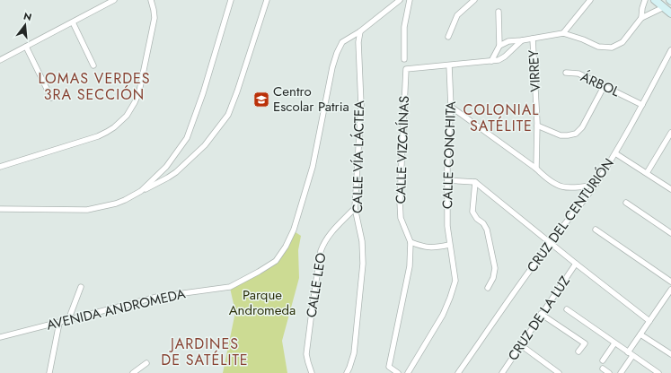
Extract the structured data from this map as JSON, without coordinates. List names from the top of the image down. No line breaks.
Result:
{"streets":{"street":["VIRREY","ÁRBOL","CALLE VIZCAÍNAS","CALLE CONCHITA","CALLE VÍA LÁCTEA","CRUZ DEL CENTURIÓN","CALLE LEO","AVENIDA ANDROMEDA","CRUZ DE LA LUZ"]},"crossings":[["ÁRBOL","CRUZ DEL CENTURIÓN"],["CALLE VIZCAÍNAS","CALLE CONCHITA"],["CALLE VÍA LÁCTEA","CALLE LEO"],["CALLE VÍA LÁCTEA","AVENIDA ANDROMEDA"]],"districts":["LOMAS VERDES 3RA SECCIÓN","COLONIAL SATÉLITE","JARDINES DE SATÉLITE"],"parks":["Parque Andromeda"],"places":{"school or university":["Centro Escolar Patria"]},"north":"top"}
